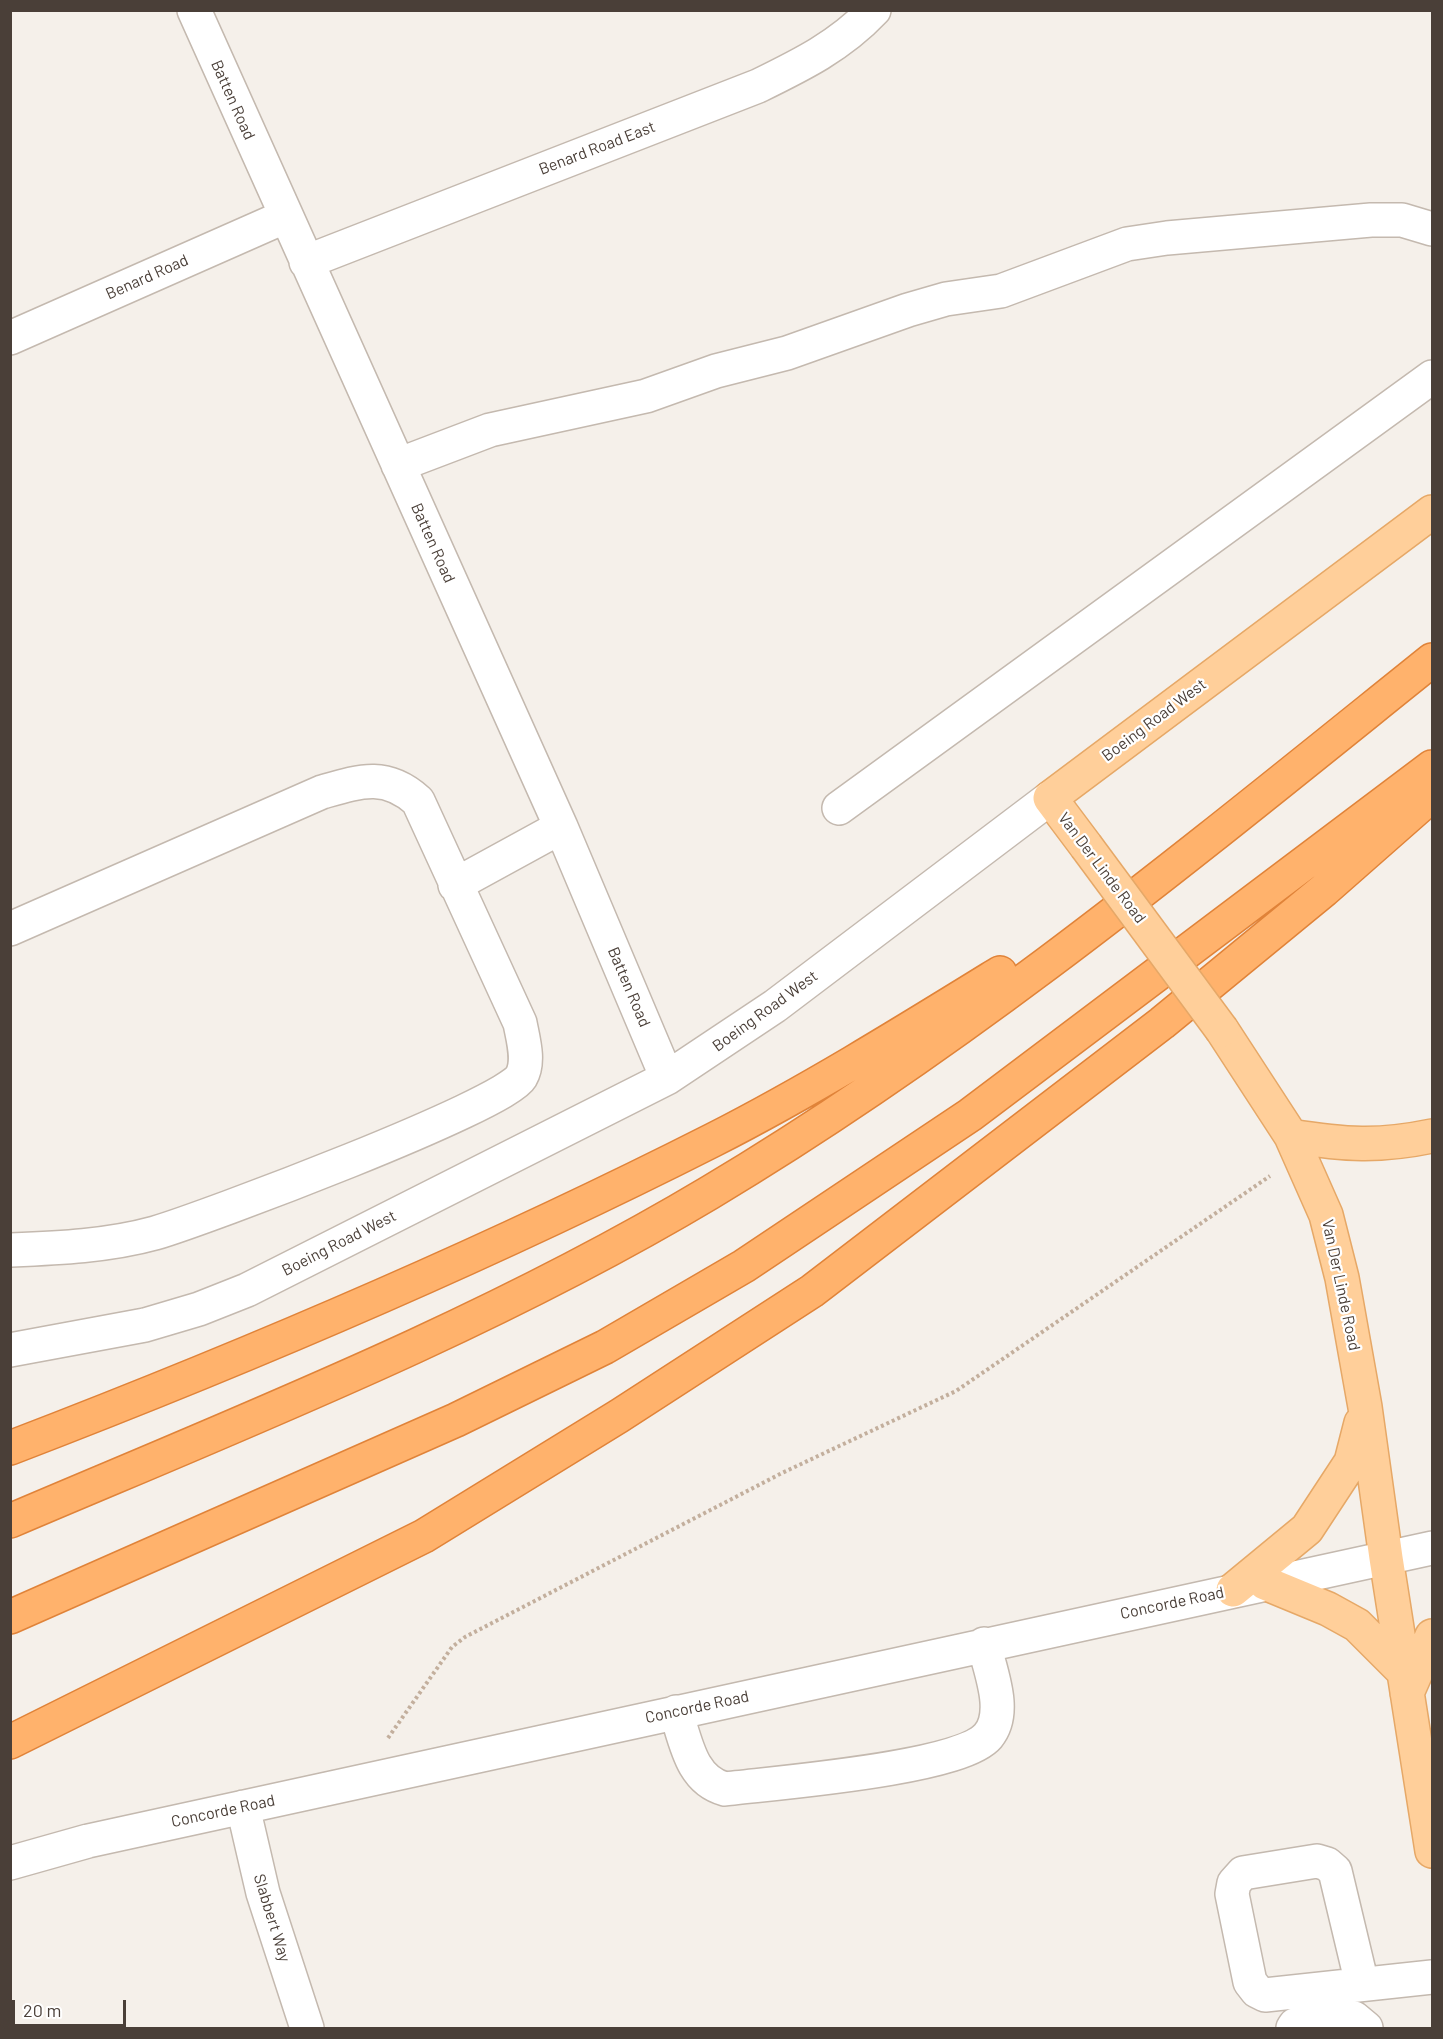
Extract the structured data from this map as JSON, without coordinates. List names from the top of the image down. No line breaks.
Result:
{"streets":{"main road":["Boeing Road West","Van Der Linde Road"],"street":["Batten Road","Benard Road East","Benard Road","Concorde Road","Slabbert Way"]},"crossings":[["Batten Road","Benard Road East"],["Batten Road","Benard Road"],["Batten Road","Boeing Road West"],["Boeing Road West","Van Der Linde Road"],["Van Der Linde Road","Concorde Road"],["Concorde Road","Slabbert Way"]],"scale_bar":"20 m"}
